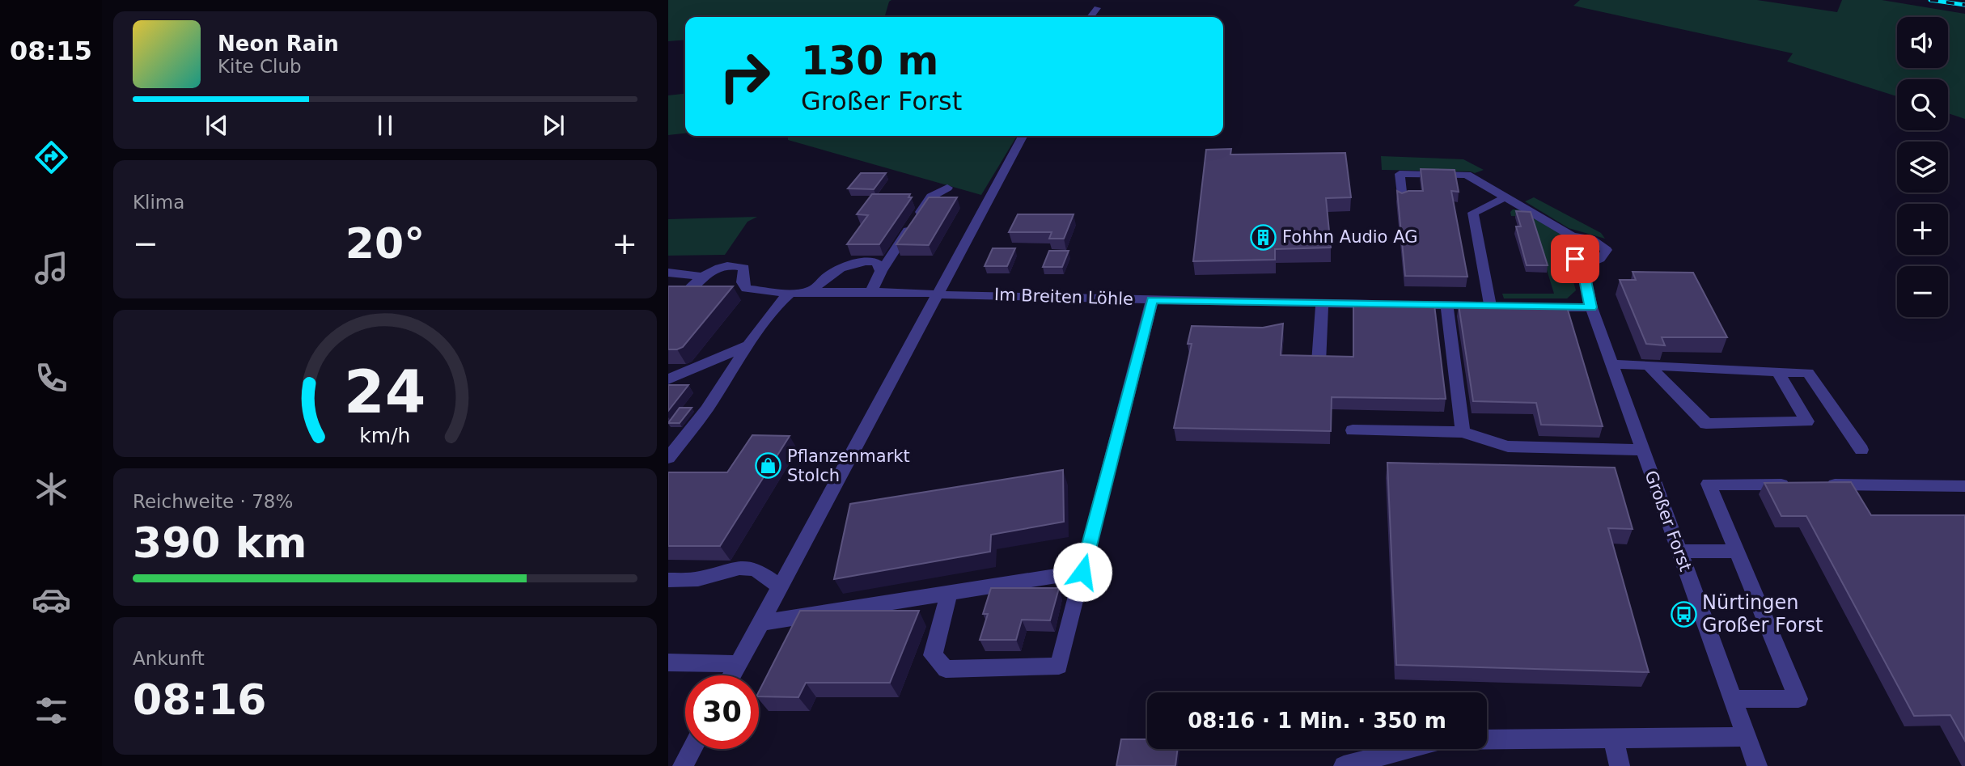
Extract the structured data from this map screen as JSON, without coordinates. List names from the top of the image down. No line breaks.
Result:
{"streets":{"street":["Im Breiten Löhle","Großer Forst"]},"places":{"building":["Fohhn Audio AG"],"shop":["Pflanzenmarkt Stolch"],"bus stop":["Nürtingen Großer Forst"]},"page":{"tabs":"08:15","map_buttons":["+","−"],"turn":["130 m","Großer Forst"],"song":["Neon Rain","Kite Club"],"tile":["Klima",["Reichweite · 78%","390 km"],["Ankunft","08:16"]],"heat":["−","20°","+"],"limit":"30","trip":"08:16 · 1 Min. · 350 m","gauge":["24","km/h"]}}
